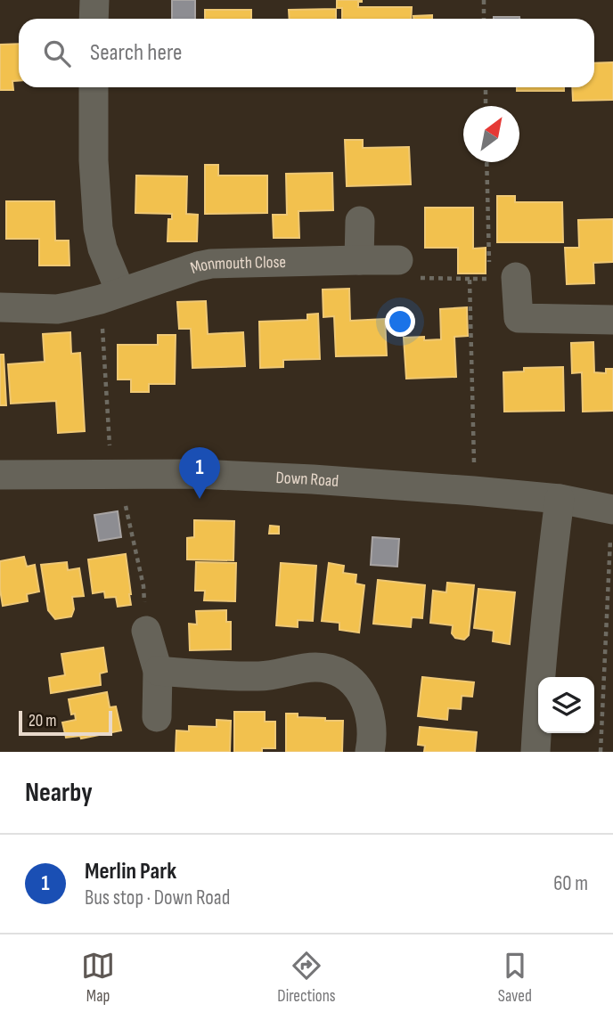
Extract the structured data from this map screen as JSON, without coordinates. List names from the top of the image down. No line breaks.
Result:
{"streets":{"street":["Monmouth Close","Down Road"]},"scale_bar":"20 m","north":"top right","page":{"search":"Search here","pins":"1","scale":"20 m","heading":"Nearby","list":[{"mark":"1","name":"Merlin Park","note":"Bus stop · Down Road","value":"60 m"}],"nav":["Map","Directions","Saved"]}}
